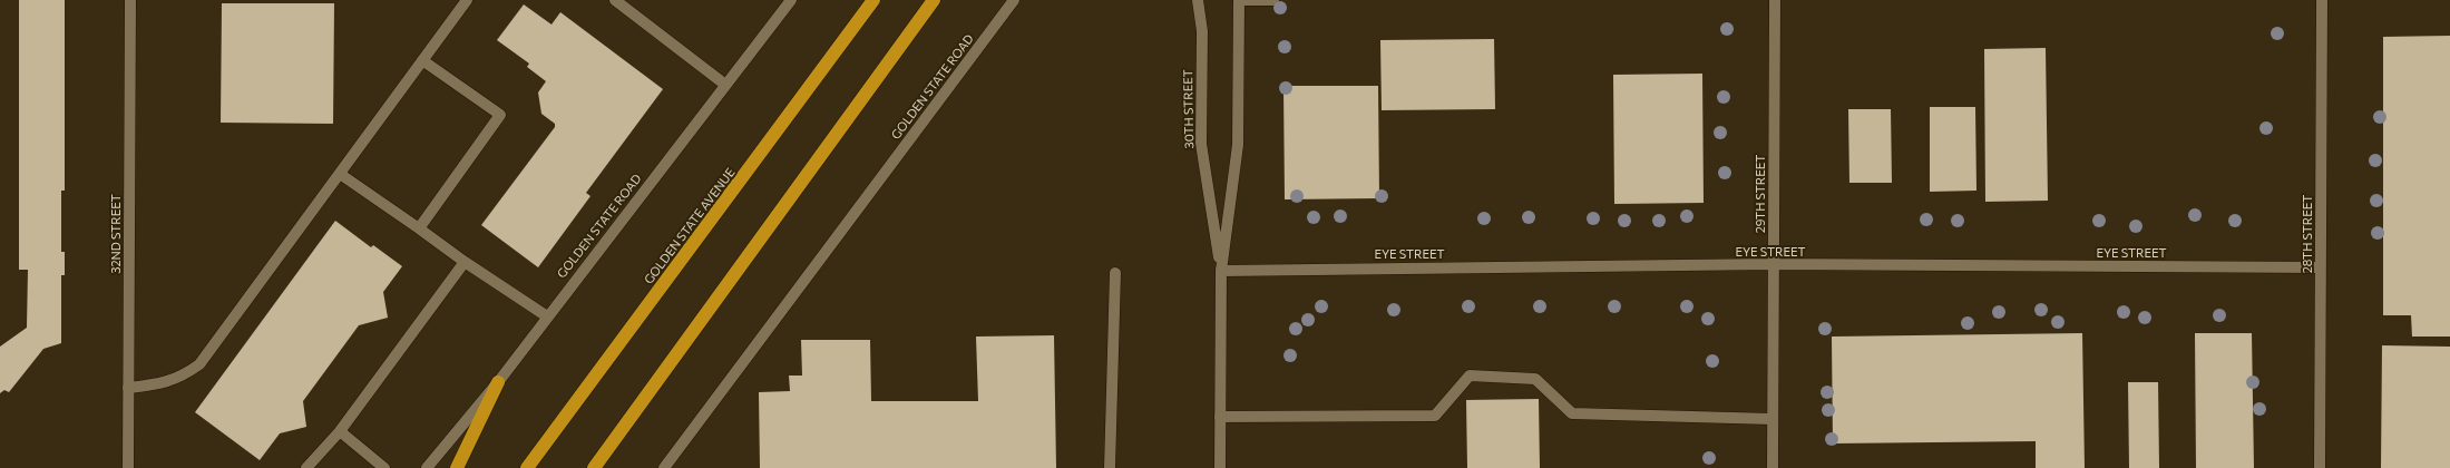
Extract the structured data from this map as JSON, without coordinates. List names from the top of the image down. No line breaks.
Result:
{"streets":{"highway":["GOLDEN STATE AVENUE"],"street":["GOLDEN STATE ROAD","30TH STREET","29TH STREET","32ND STREET","28TH STREET","EYE STREET"]},"crossings":[["30TH STREET","EYE STREET"],["29TH STREET","EYE STREET"],["28TH STREET","EYE STREET"]]}
